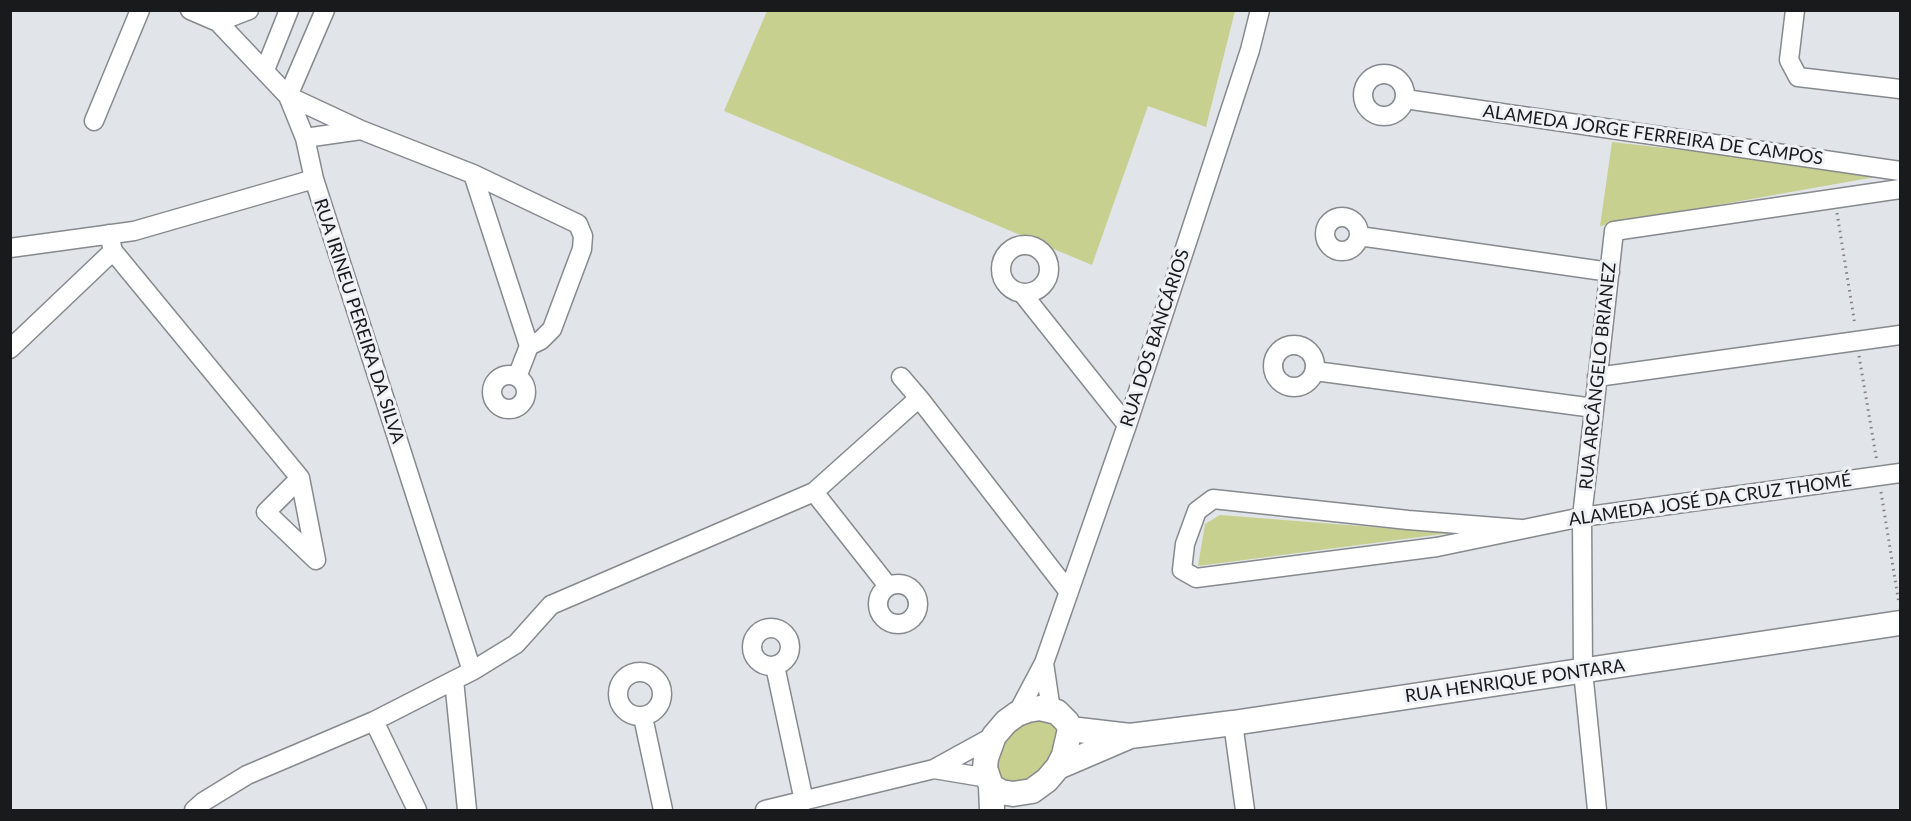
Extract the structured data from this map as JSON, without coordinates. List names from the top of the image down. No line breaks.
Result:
{"streets":{"street":["ALAMEDA JORGE FERREIRA DE CAMPOS","RUA IRINEU PEREIRA DA SILVA","RUA DOS BANCÁRIOS","RUA ARCÂNGELO BRIANEZ","ALAMEDA JOSÉ DA CRUZ THOMÉ","RUA HENRIQUE PONTARA"]},"crossings":[["RUA DOS BANCÁRIOS","RUA HENRIQUE PONTARA"],["RUA ARCÂNGELO BRIANEZ","ALAMEDA JOSÉ DA CRUZ THOMÉ"],["RUA ARCÂNGELO BRIANEZ","RUA HENRIQUE PONTARA"]]}
